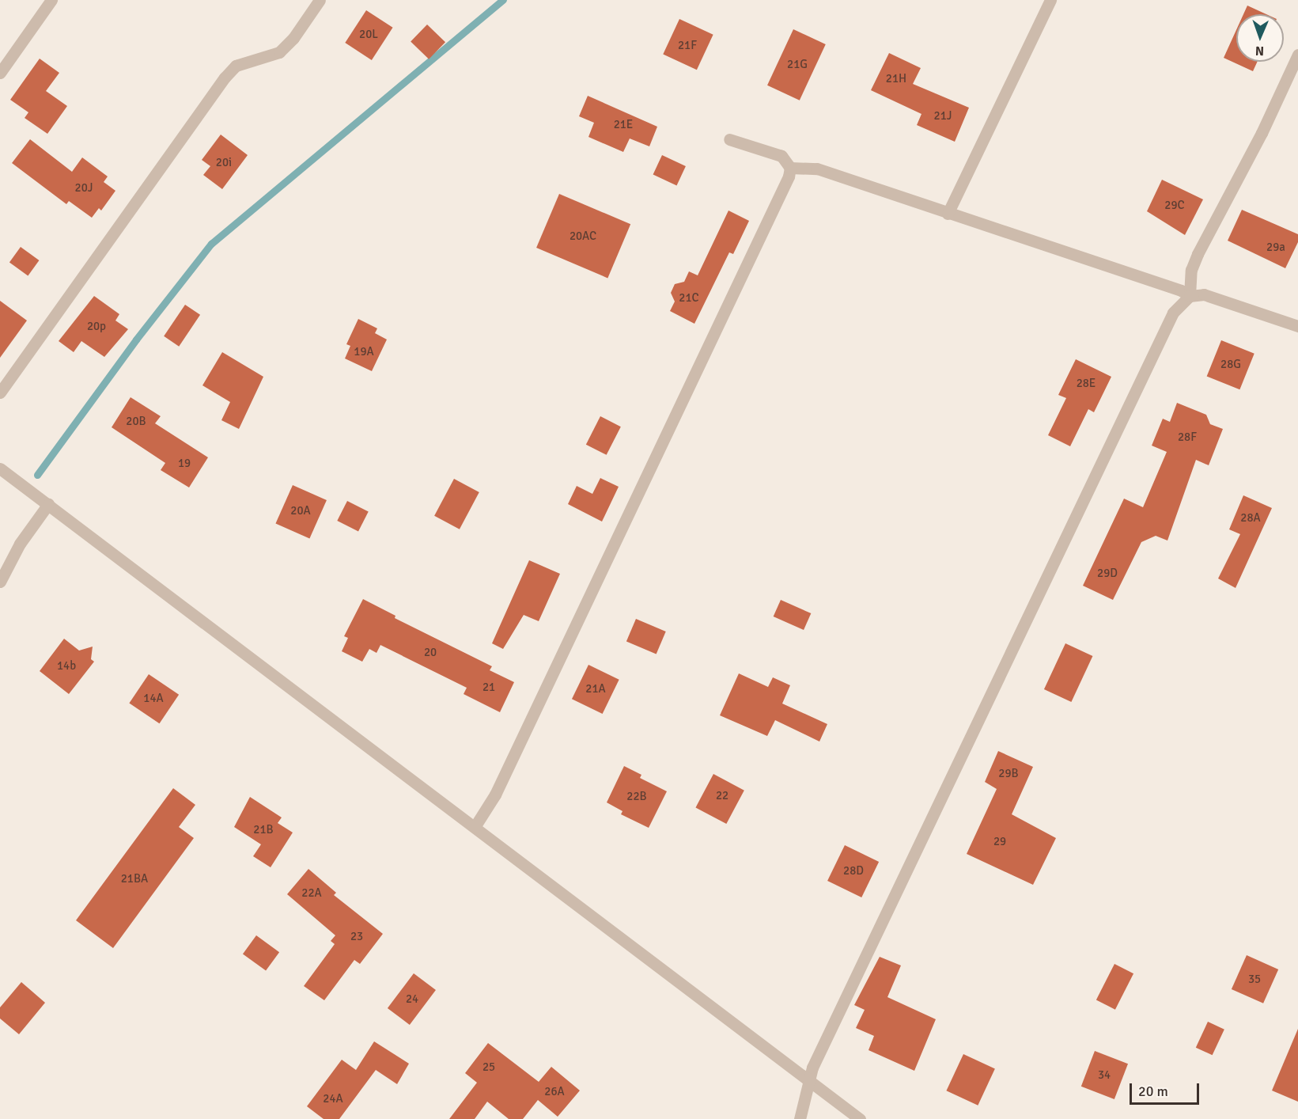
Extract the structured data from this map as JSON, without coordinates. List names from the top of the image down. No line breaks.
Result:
{"house_numbers":["20L","21F","21G","21H","21J","21E","20i","20J","29C","20AC","29a","21C","20p","19A","28G","28E","20B","28F","19","20A","28A","29D","20","14b","21","21A","14A","29B","22","22B","21B","29","28D","21BA","22A","23","35","24","25","34","26A","24A"],"scale_bar":"20 m","north":"bottom"}
